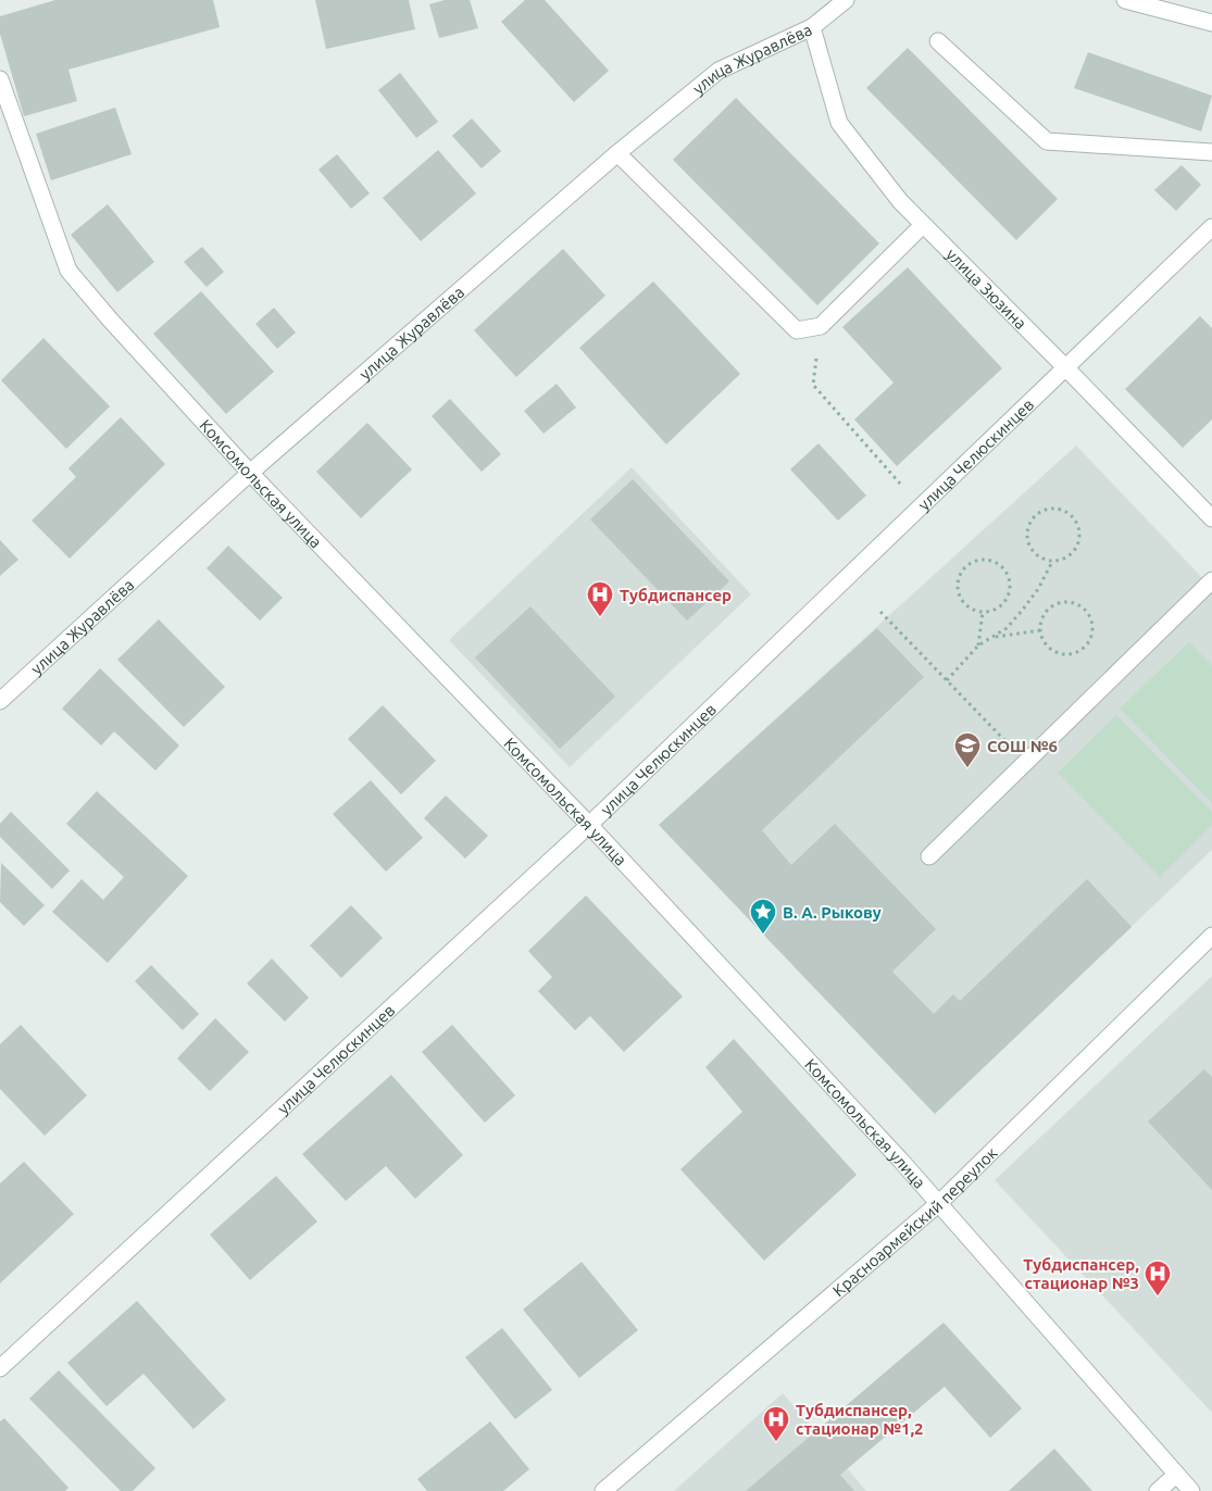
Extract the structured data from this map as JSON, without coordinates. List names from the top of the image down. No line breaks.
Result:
{"streets":{"street":["улица Журавлёва","улица Зюзина","улица Челюскинцев","Комсомольская улица","Красноармейский переулок"]},"crossings":[["улица Журавлёва","улица Зюзина"],["улица Журавлёва","Комсомольская улица"],["улица Зюзина","улица Челюскинцев"],["улица Челюскинцев","Комсомольская улица"],["Комсомольская улица","Красноармейский переулок"]],"places":{"hospital":["Тубдиспансер","Тубдиспансер, стационар №3","Тубдиспансер, стационар №1,2"],"school or university":["СОШ №6"],"place":["В. А. Рыкову"]}}
